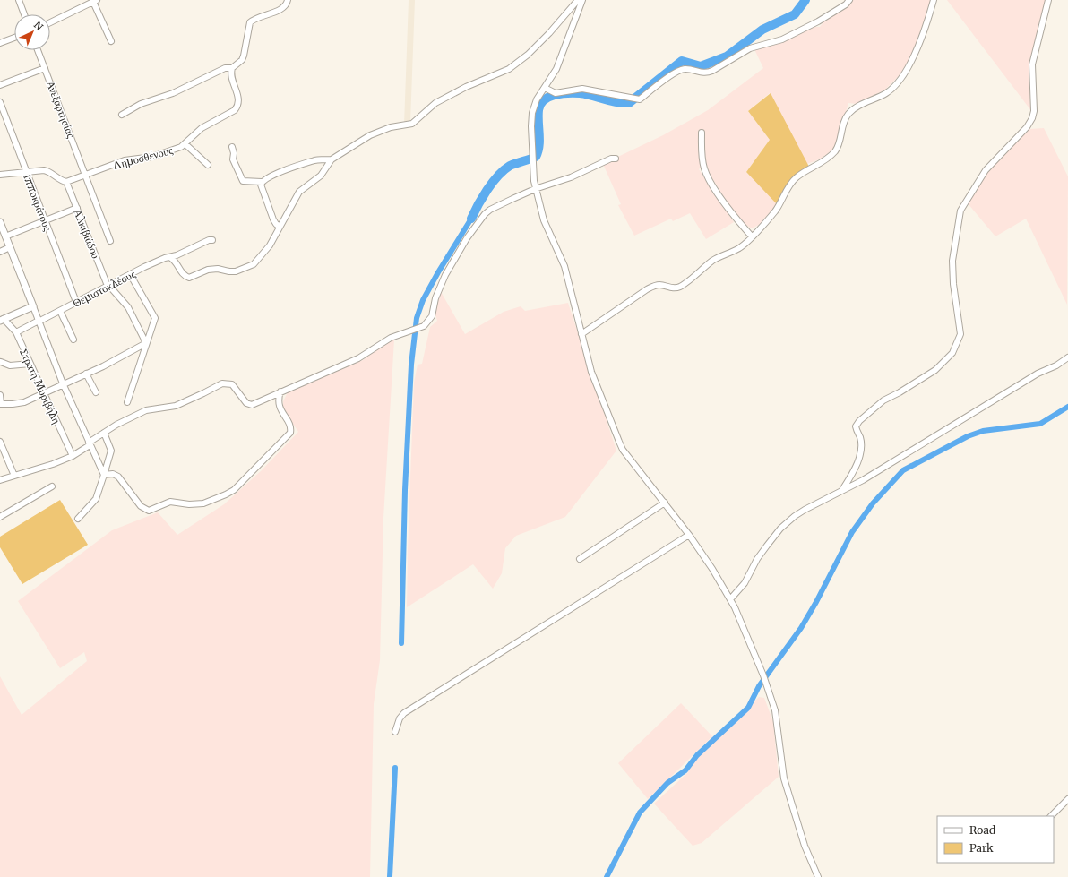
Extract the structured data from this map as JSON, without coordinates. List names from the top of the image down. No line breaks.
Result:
{"streets":{"street":["Ανεξαρτησίας","Δημοσθένους","Ιπποκράτους","Αλκιβιάδου","Θεμιστοκλέους","Στρατή Μυριβήλη"]},"crossings":[["Ανεξαρτησίας","Δημοσθένους"],["Δημοσθένους","Αλκιβιάδου"],["Ιπποκράτους","Θεμιστοκλέους"],["Αλκιβιάδου","Θεμιστοκλέους"],["Θεμιστοκλέους","Στρατή Μυριβήλη"]],"legend":["Road","Park"],"north":"top right"}
